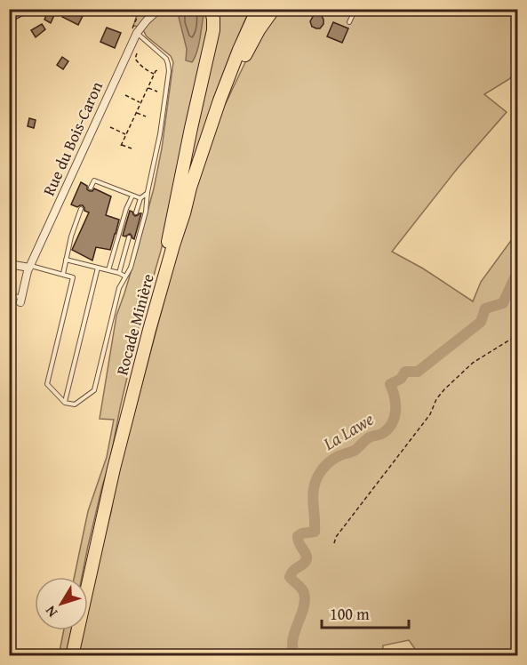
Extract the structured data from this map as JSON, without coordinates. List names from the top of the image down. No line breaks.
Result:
{"streets":{"highway":["Rocade Minière"],"street":["Rue du Bois-Caron"]},"water":["La Lawe"],"scale_bar":"100 m","north":"bottom left"}
